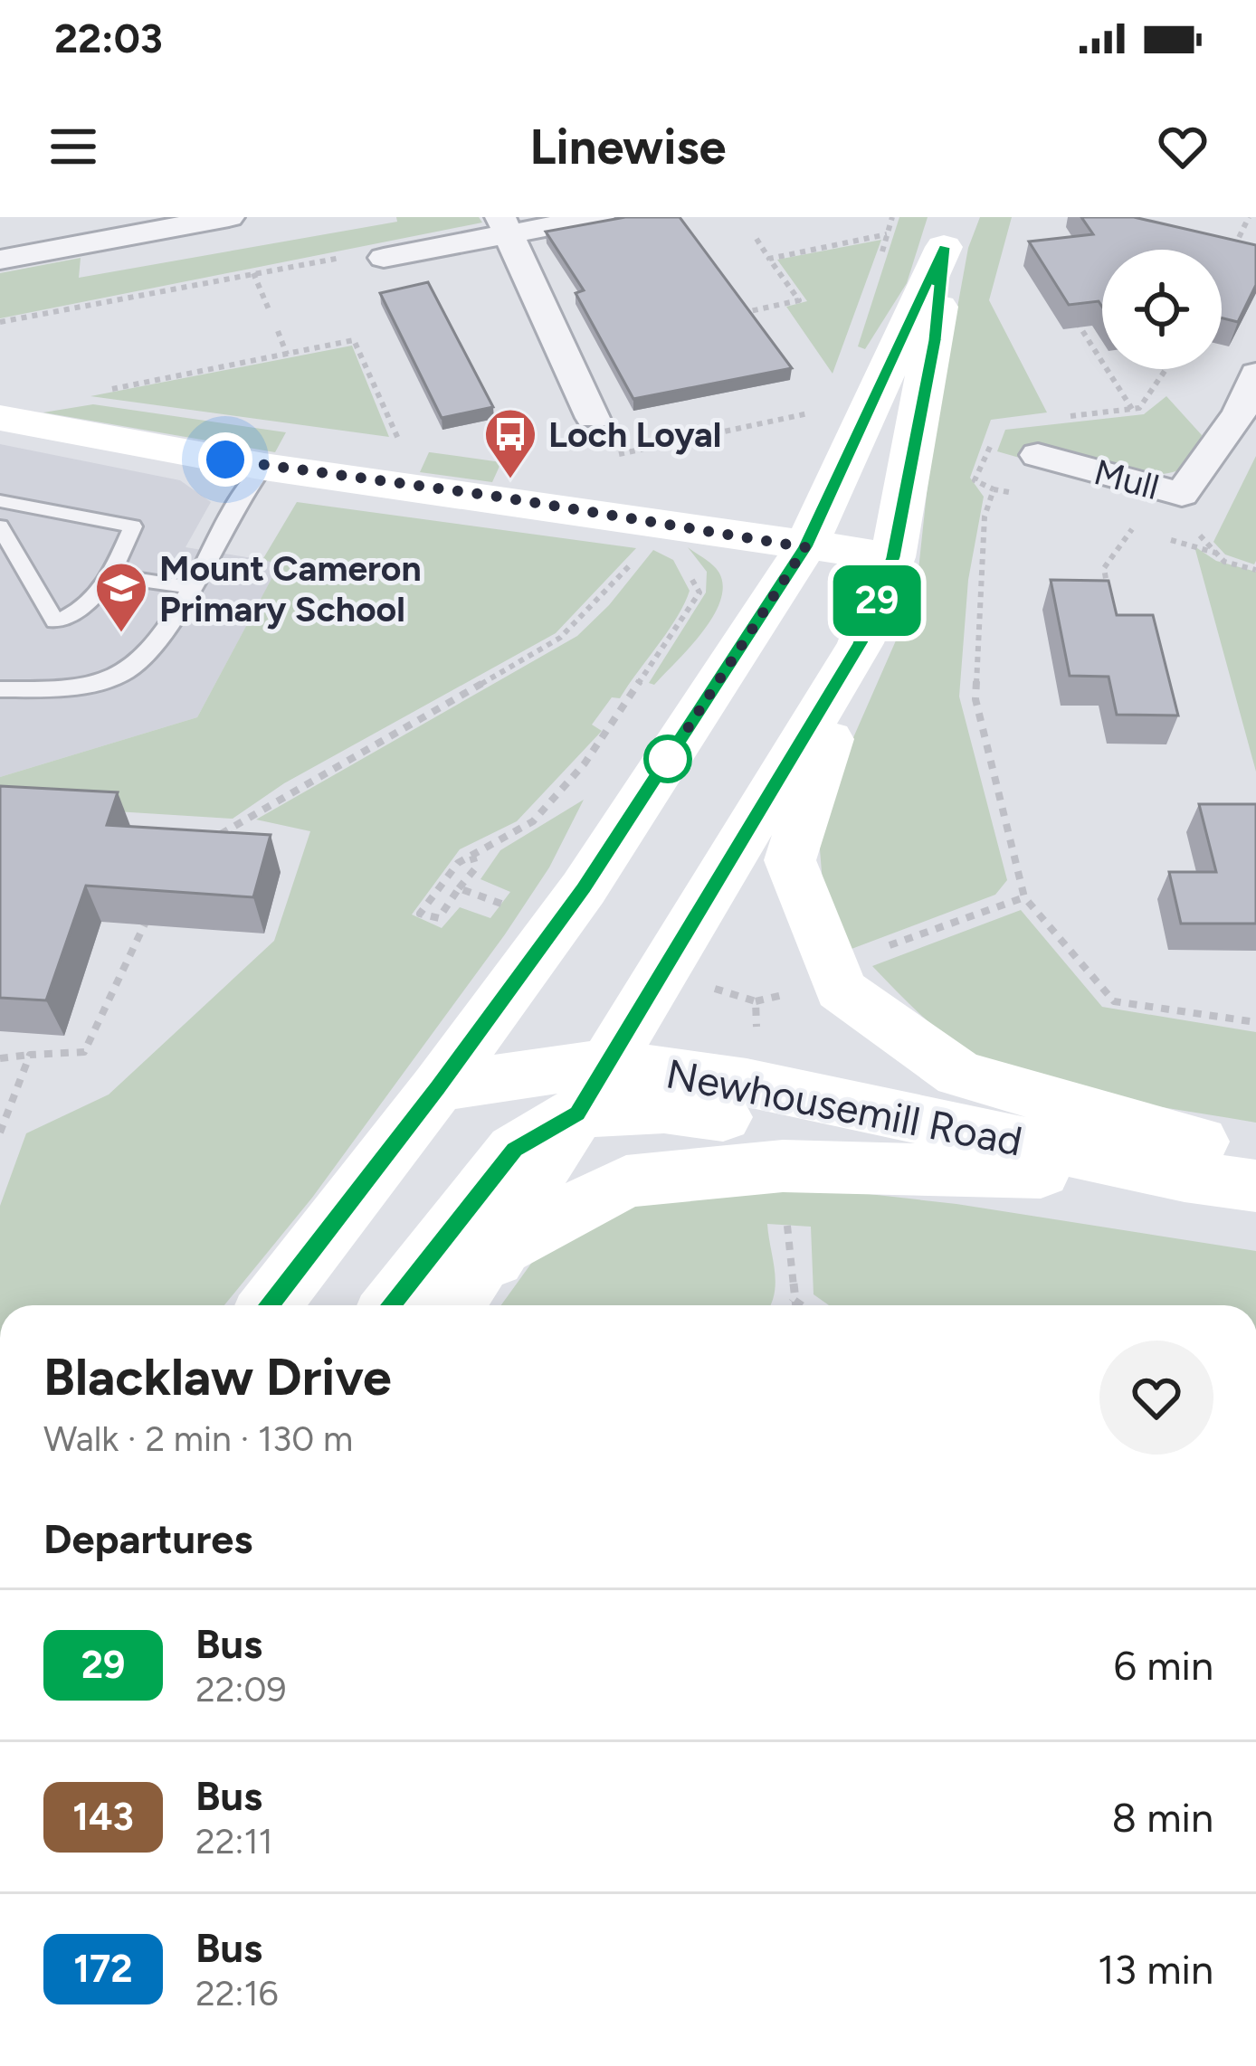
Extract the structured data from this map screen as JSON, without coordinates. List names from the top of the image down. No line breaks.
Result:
{"streets":{"street":["Mull","Newhousemill Road"]},"places":{"bus stop":["Loch Loyal"],"school or university":["Mount Cameron Primary School"]},"lines":["bus line 29"],"page":{"status":"22:03","header":"Linewise","on_map":"29","heading":[["Blacklaw Drive","Walk · 2 min · 130 m"],"Departures"],"list":[{"mark":"29","name":"Bus","note":"22:09","value":"6 min"},{"mark":"143","name":"Bus","note":"22:11","value":"8 min"},{"mark":"172","name":"Bus","note":"22:16","value":"13 min"}]}}
